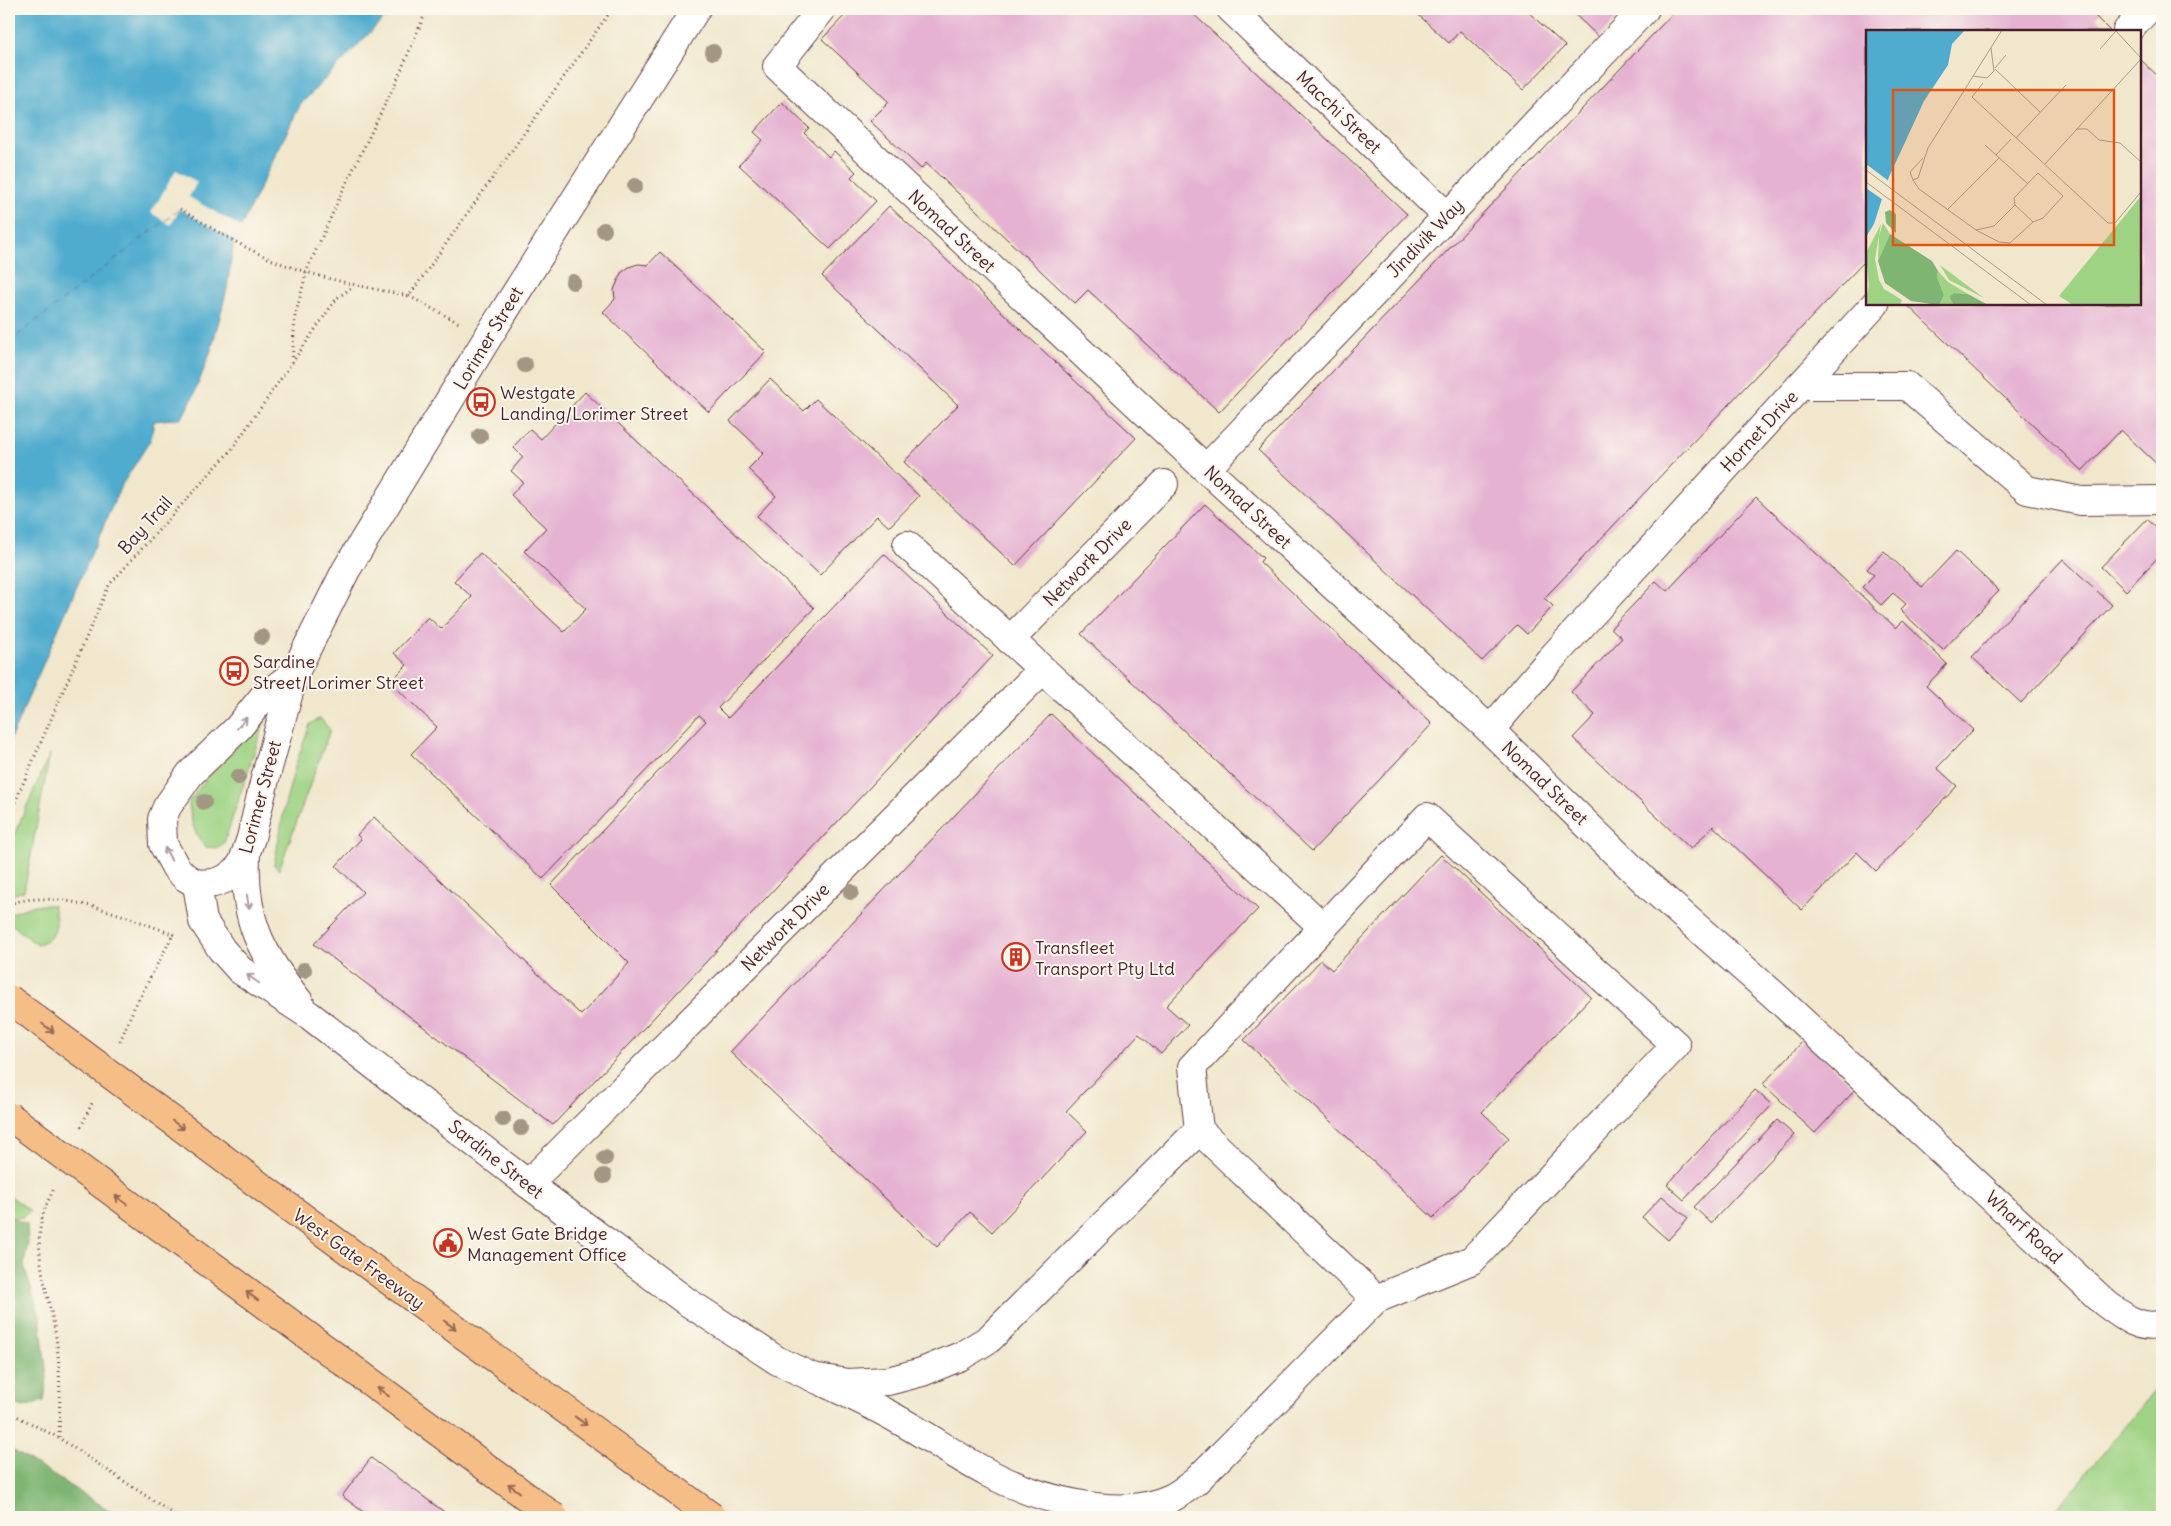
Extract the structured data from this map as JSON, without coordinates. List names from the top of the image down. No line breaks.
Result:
{"streets":{"highway":["West Gate Freeway"],"street":["Macchi Street","Nomad Street","Jindivik Way","Lorimer Street","Hornet Drive","Network Drive","Sardine Street","Wharf Road"],"path":["Bay Trail"]},"crossings":[["Macchi Street","Jindivik Way"],["Nomad Street","Jindivik Way"],["Nomad Street","Hornet Drive"],["Nomad Street","Wharf Road"],["Lorimer Street","Sardine Street"],["Network Drive","Sardine Street"]],"places":{"bus stop":["Westgate Landing/Lorimer Street","Sardine Street/Lorimer Street"],"building":["Transfleet Transport Pty Ltd"],"public building":["West Gate Bridge Management Office"]}}
